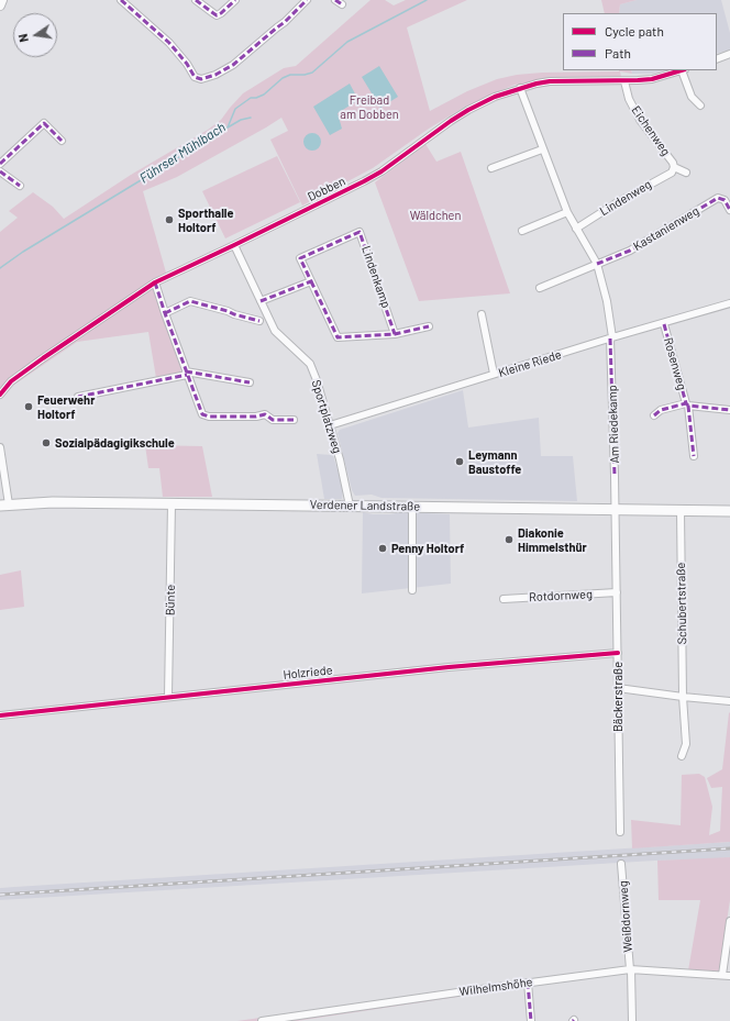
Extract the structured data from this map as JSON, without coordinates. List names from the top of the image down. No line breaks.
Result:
{"streets":{"main road":["Verdener Landstraße"],"street":["Eichenweg","Dobben","Lindenweg","Kastanienweg","Lindenkamp","Kleine Riede","Rosenweg","Sportplatzweg","Am Riedekamp","Rotdornweg","Bünte","Schubertstraße","Holzriede","Bäckerstraße","Weißdornweg","Wilhelmshöhe"]},"crossings":[["Eichenweg","Dobben"],["Eichenweg","Lindenweg"],["Dobben","Sportplatzweg"],["Dobben","Am Riedekamp"],["Lindenweg","Am Riedekamp"],["Kastanienweg","Am Riedekamp"],["Kleine Riede","Rosenweg"],["Kleine Riede","Sportplatzweg"],["Kleine Riede","Am Riedekamp"],["Sportplatzweg","Verdener Landstraße"],["Am Riedekamp","Verdener Landstraße"],["Am Riedekamp","Bäckerstraße"],["Verdener Landstraße","Bünte"],["Verdener Landstraße","Schubertstraße"],["Verdener Landstraße","Bäckerstraße"],["Rotdornweg","Bäckerstraße"],["Bünte","Holzriede"],["Holzriede","Bäckerstraße"],["Weißdornweg","Wilhelmshöhe"]],"water":["Führser Mühlbach"],"parks":["Freibad am Dobben","Wäldchen"],"places":["Sporthalle Holtorf","Feuerwehr Holtorf","Sozialpädagigikschule","Leymann Baustoffe","Diakonie Himmelsthür","Penny Holtorf"],"legend":["Cycle path","Path"],"north":"left"}
